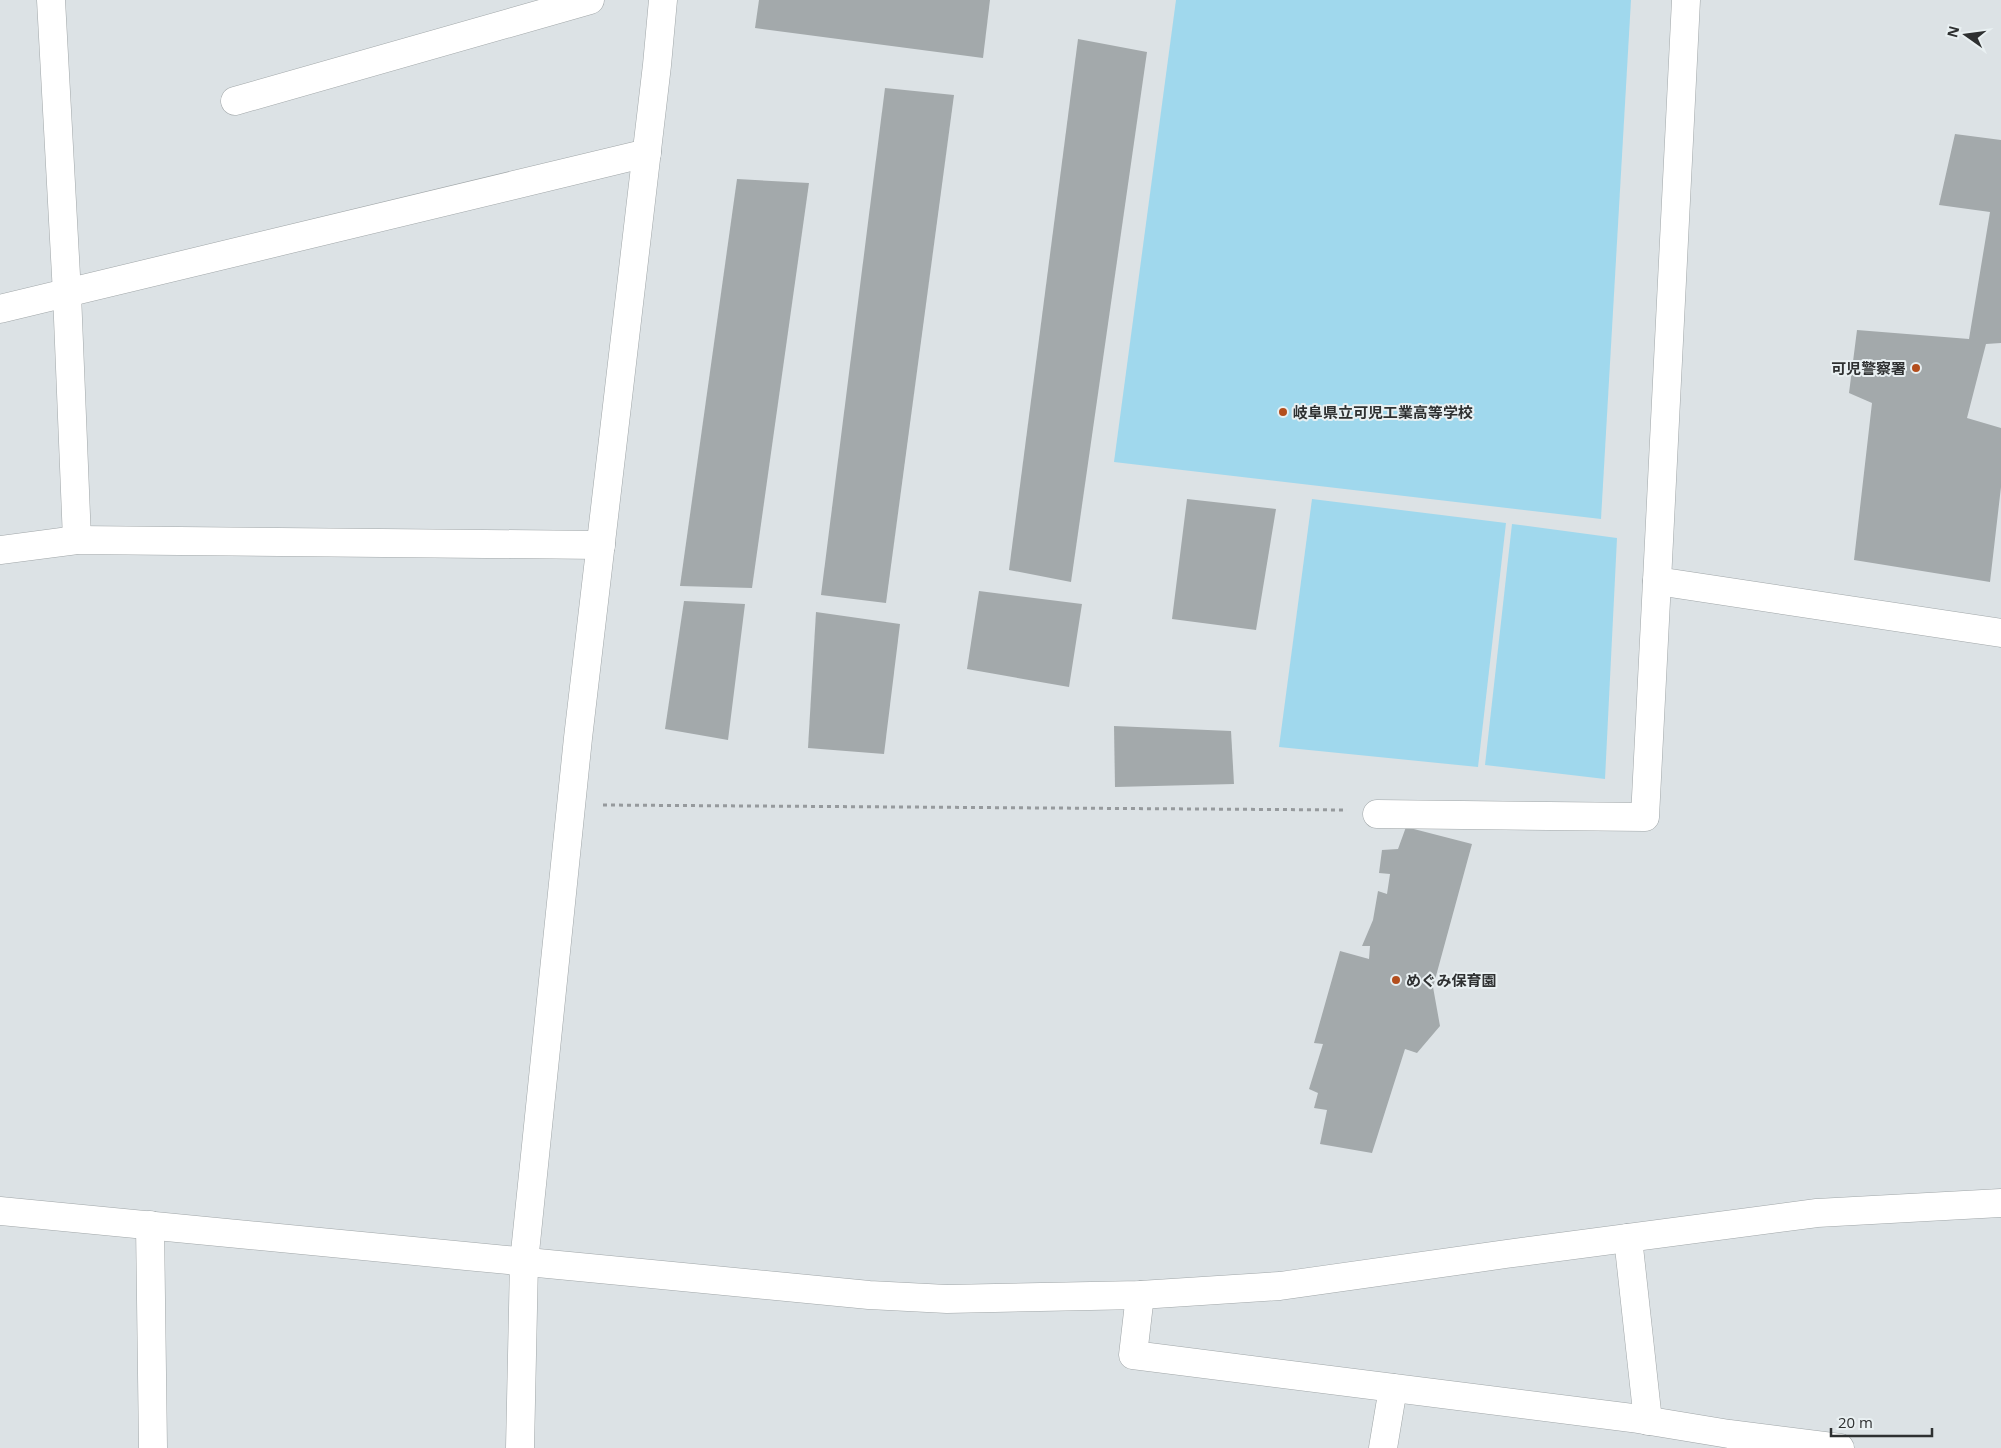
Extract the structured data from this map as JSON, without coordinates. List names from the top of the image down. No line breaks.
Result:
{"places":["可児警察署","岐阜県立可児工業高等学校","めぐみ保育園"],"scale_bar":"20 m","north":"left"}
